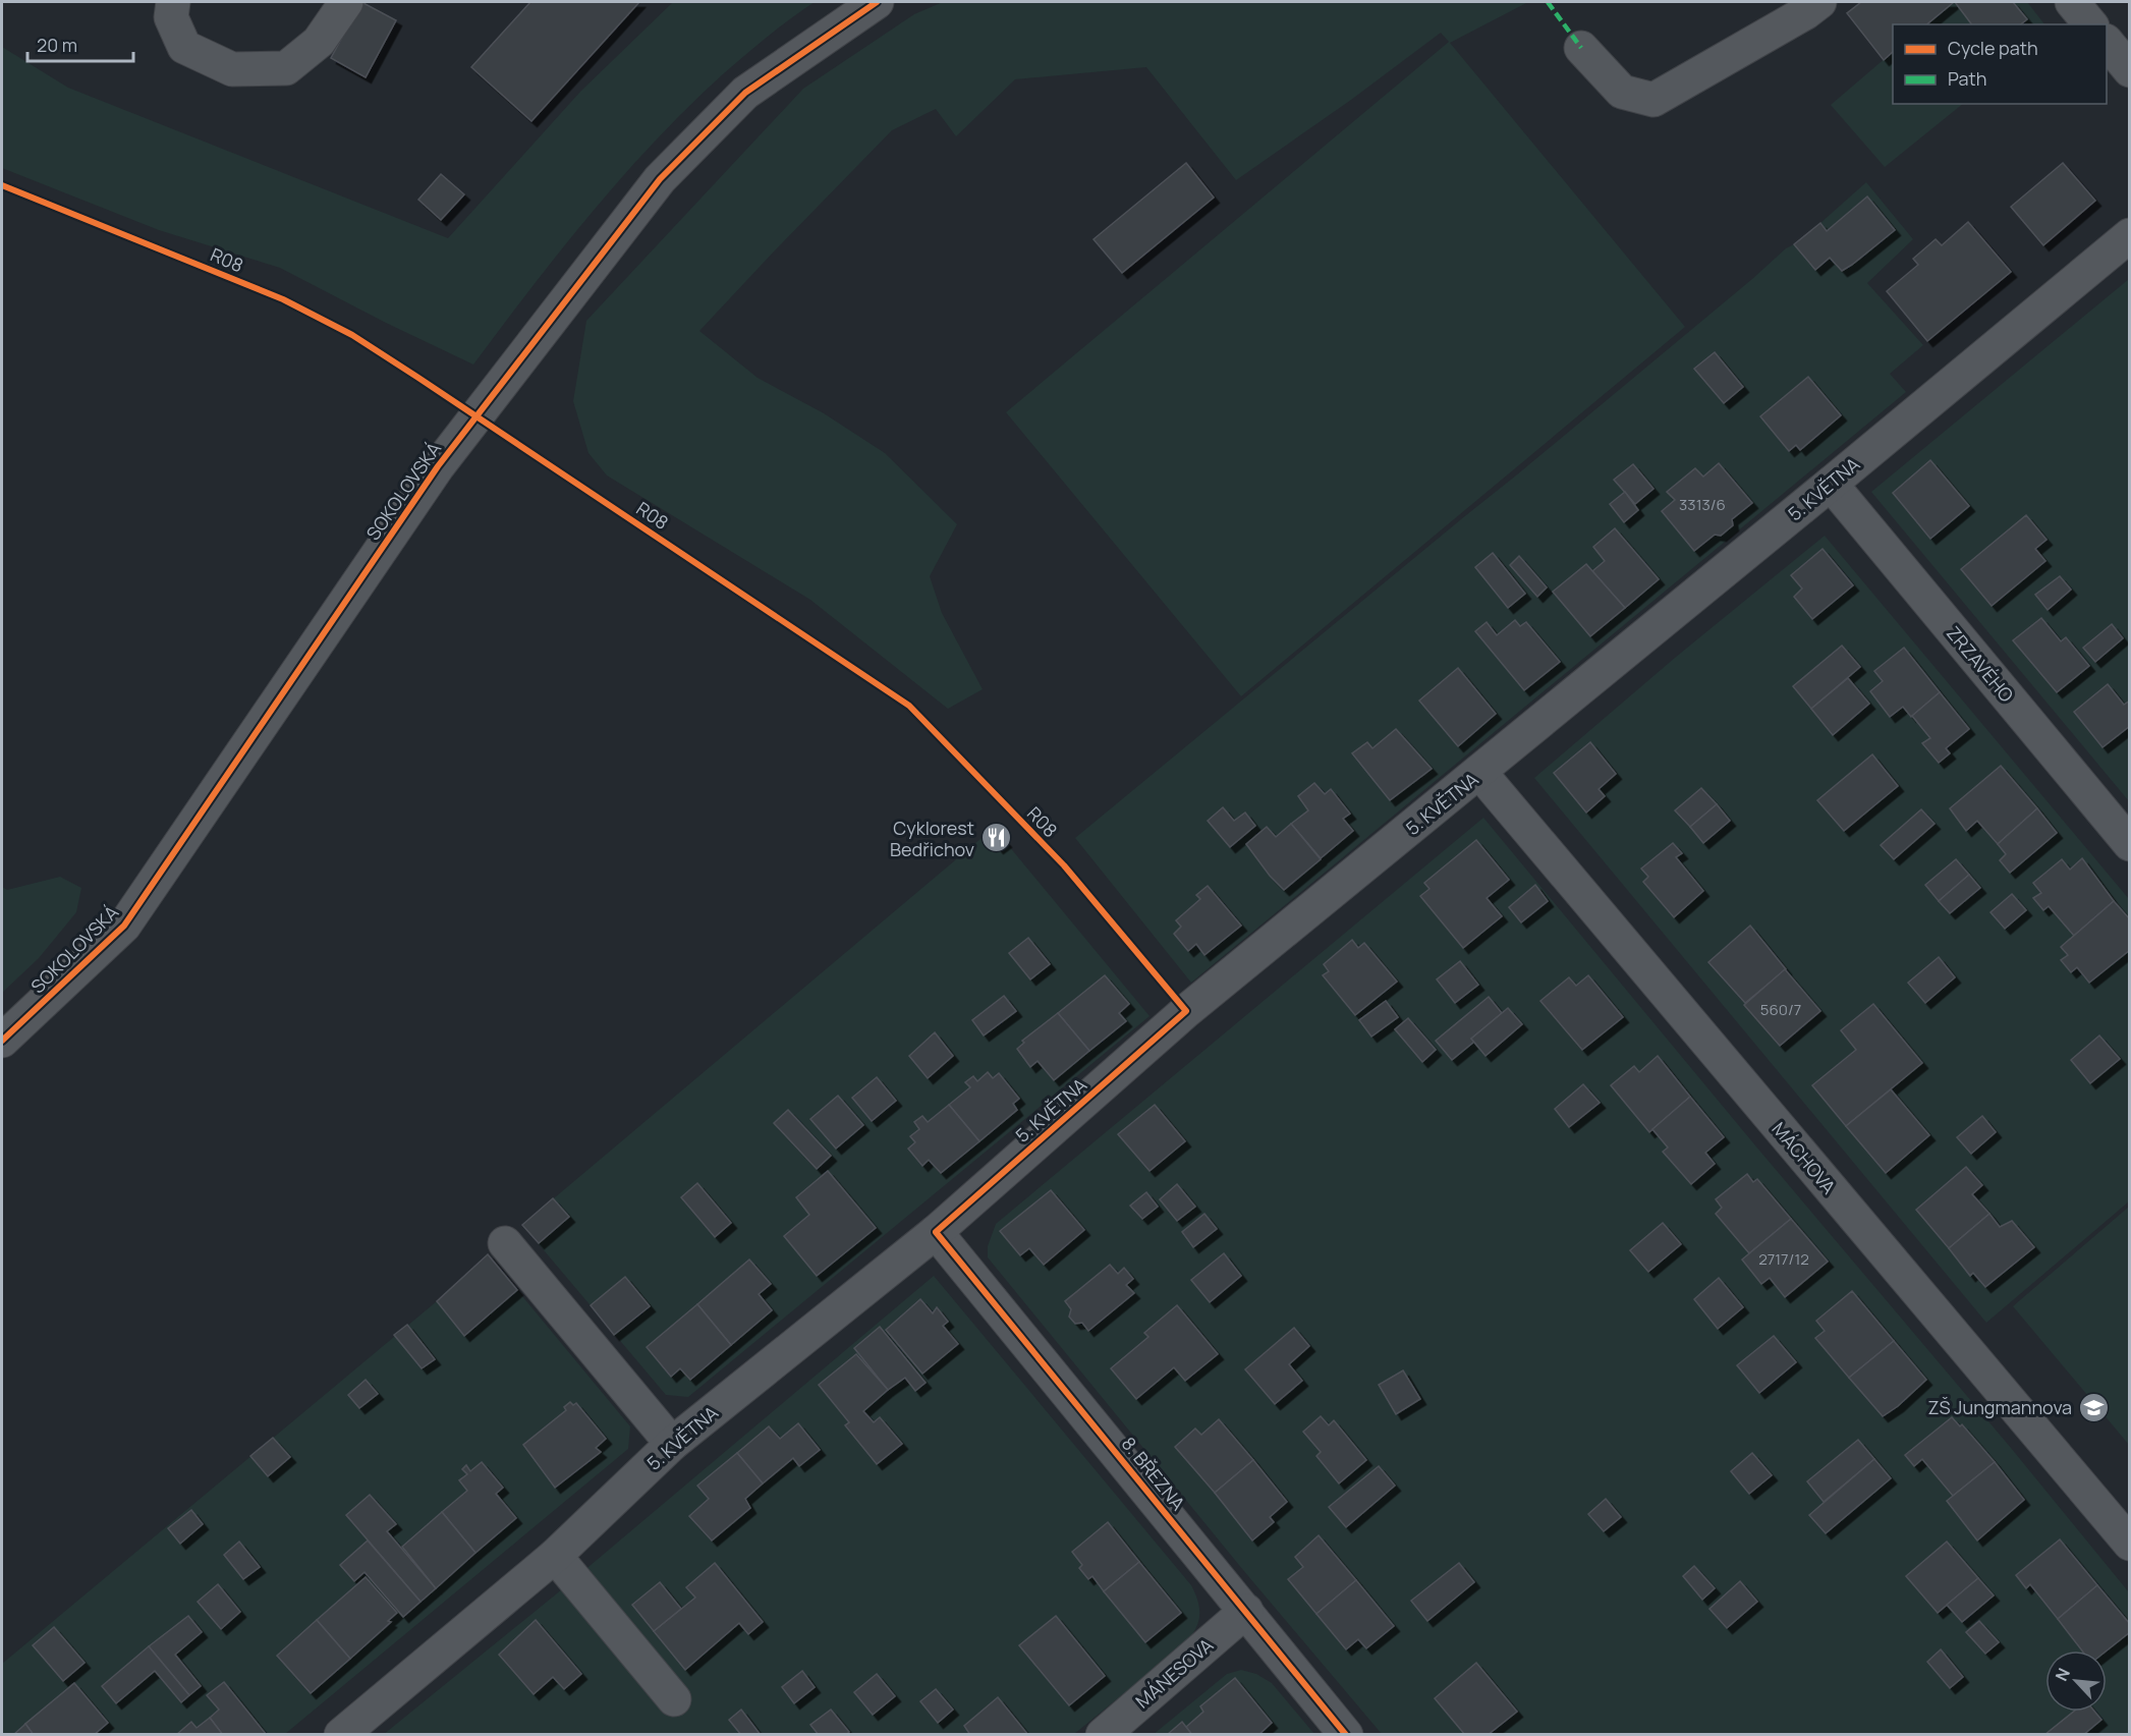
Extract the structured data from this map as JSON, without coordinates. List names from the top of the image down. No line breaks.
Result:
{"streets":{"street":["5. KVĚTNA","SOKOLOVSKÁ","ZRZAVÉHO","MÁCHOVA","8. BŘEZNA","MÁNESOVA"],"cycle path":["R08"]},"crossings":[["5. KVĚTNA","ZRZAVÉHO"],["5. KVĚTNA","MÁCHOVA"],["5. KVĚTNA","8. BŘEZNA"],["8. BŘEZNA","MÁNESOVA"]],"places":{"restaurant":["Cyklorest Bedřichov"],"school or university":["ZŠ Jungmannova"]},"house_numbers":["3313/6","560/7","2717/12"],"legend":["Cycle path","Path"],"scale_bar":"20 m","north":"top left"}
